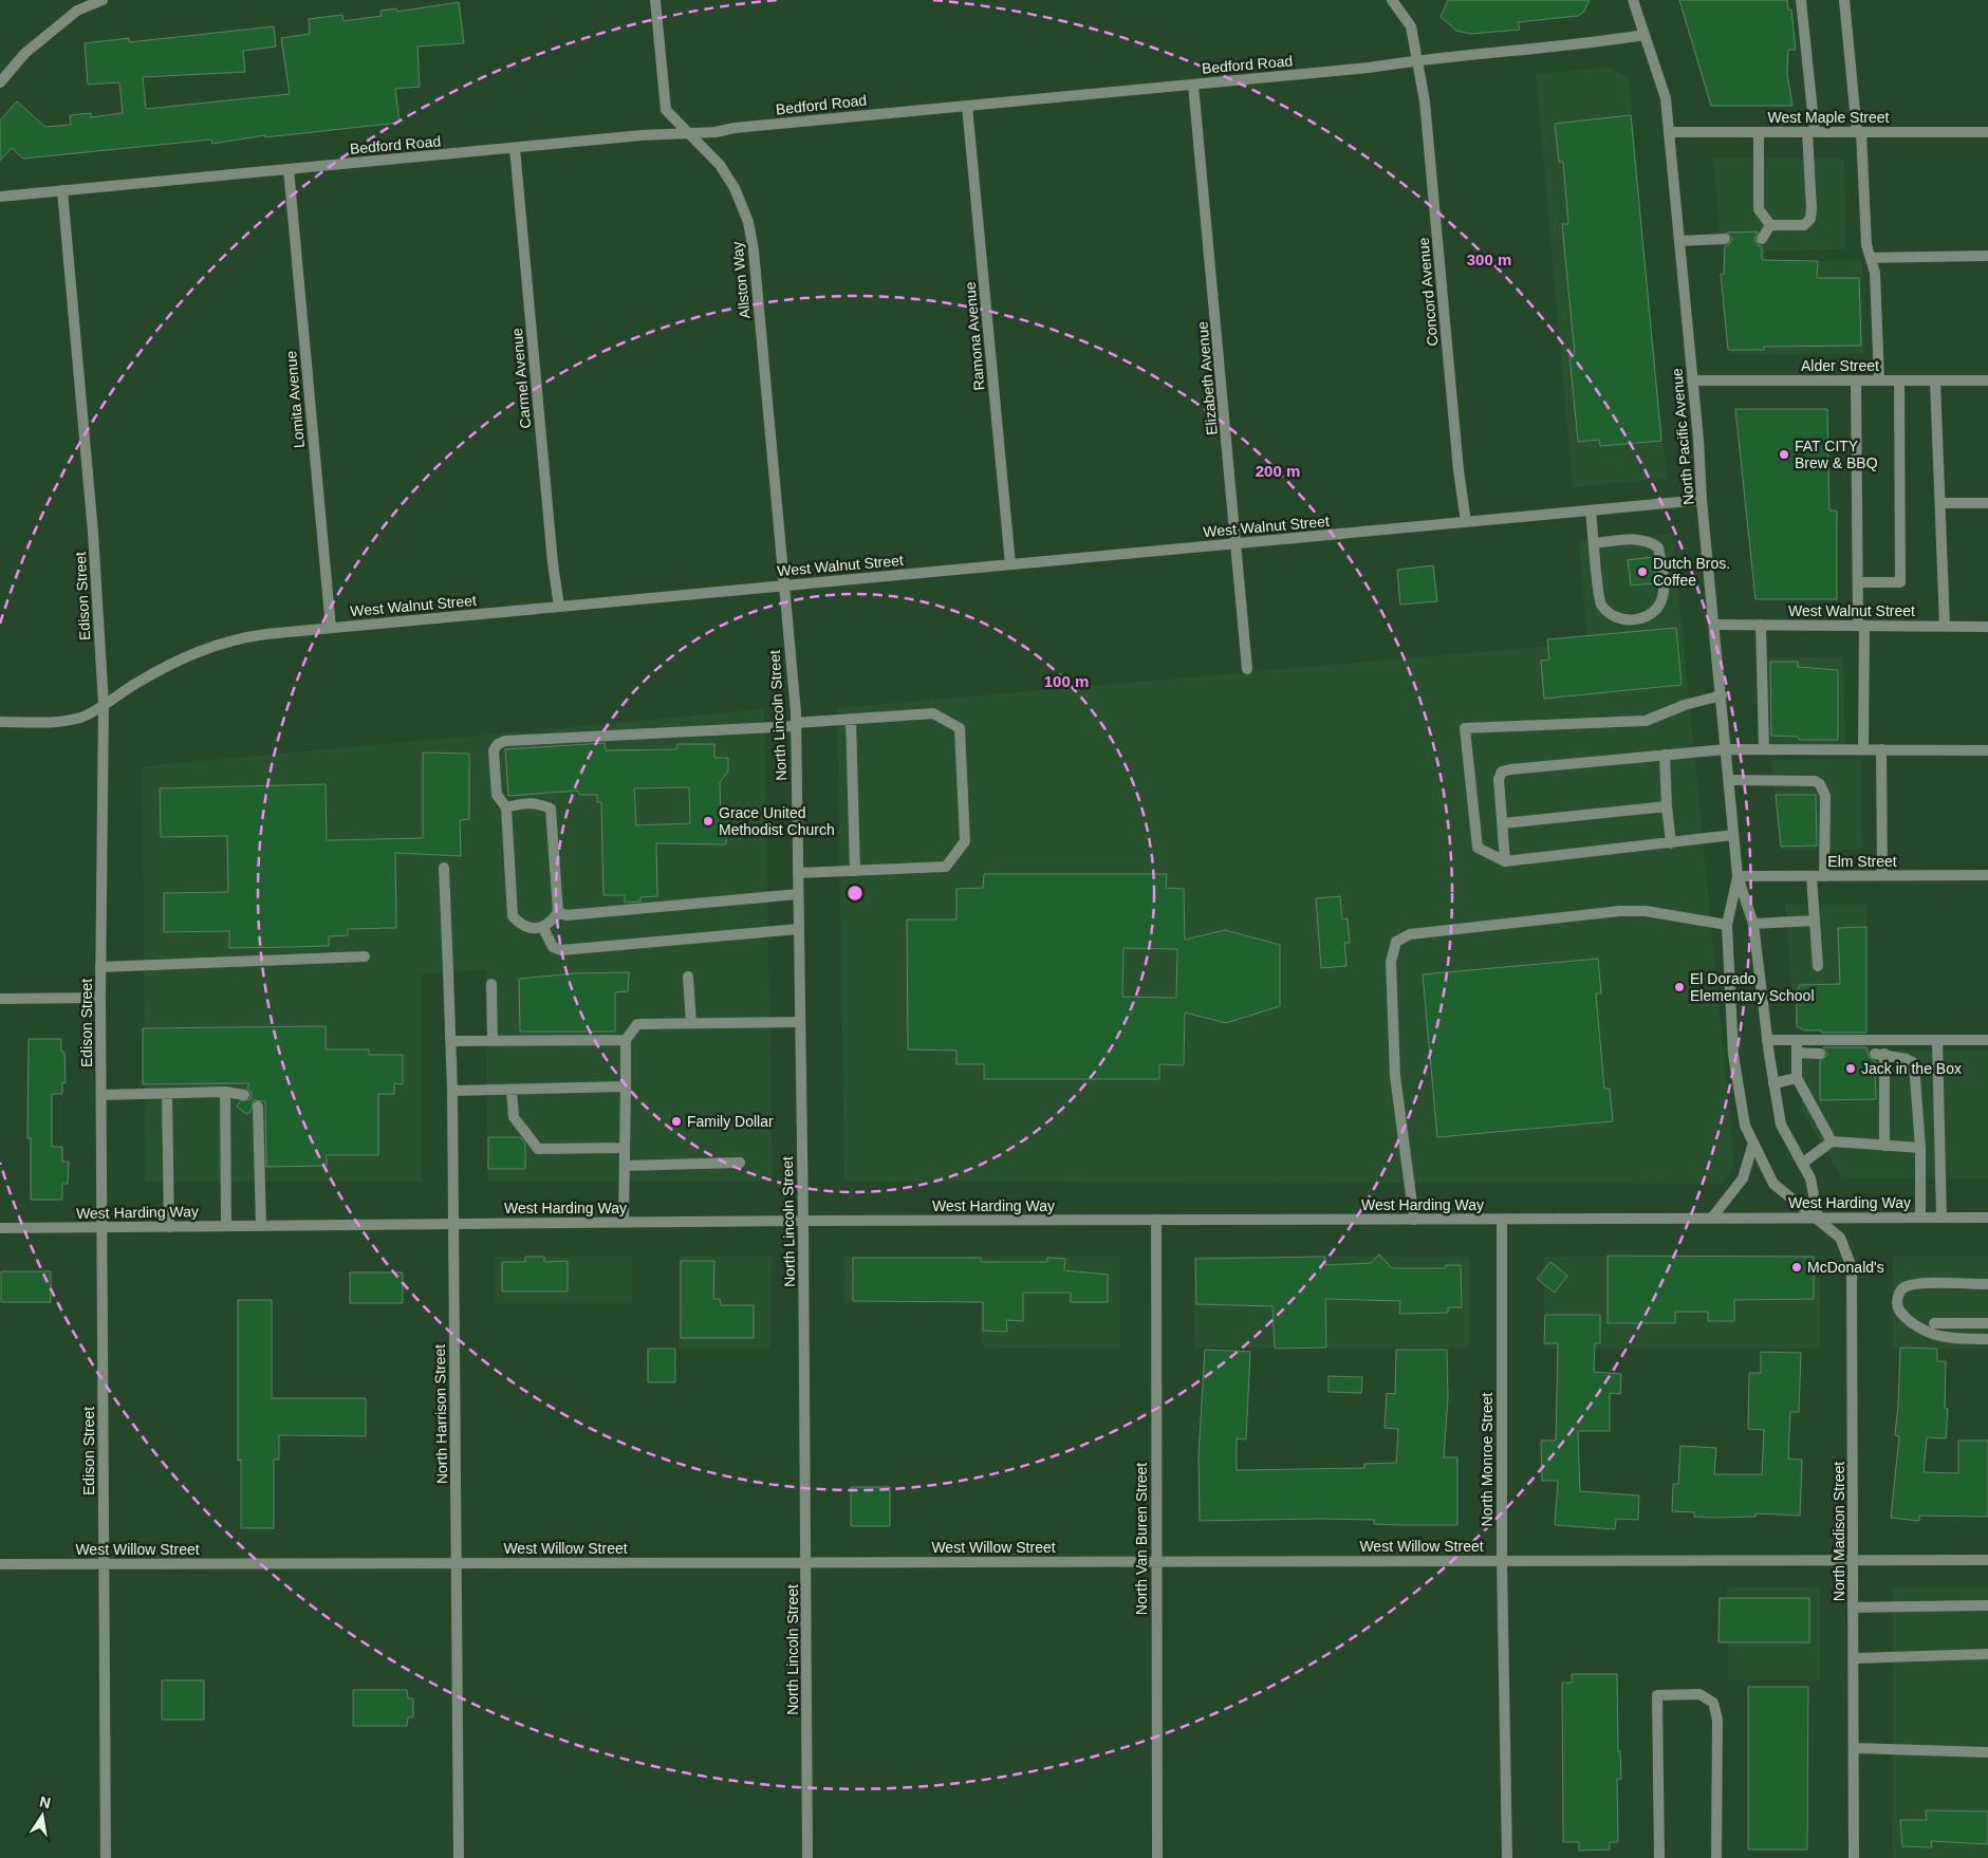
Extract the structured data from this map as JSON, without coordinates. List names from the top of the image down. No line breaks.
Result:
{"streets":{"street":["Bedford Road","West Maple Street","Allston Way","Concord Avenue","Ramona Avenue","Alder Street","Carmel Avenue","Elizabeth Avenue","Lomita Avenue","North Pacific Avenue","West Walnut Street","Edison Street","North Lincoln Street","Elm Street","West Harding Way","North Harrison Street","North Monroe Street","North Madison Street","North Van Buren Street","West Willow Street"]},"crossings":[["Bedford Road","Allston Way"],["Bedford Road","Concord Avenue"],["Bedford Road","Ramona Avenue"],["Bedford Road","Carmel Avenue"],["Bedford Road","Elizabeth Avenue"],["Bedford Road","Lomita Avenue"],["Bedford Road","North Pacific Avenue"],["Bedford Road","Edison Street"],["West Maple Street","North Pacific Avenue"],["Allston Way","West Walnut Street"],["Allston Way","North Lincoln Street"],["Concord Avenue","West Walnut Street"],["Ramona Avenue","West Walnut Street"],["Alder Street","North Pacific Avenue"],["Carmel Avenue","West Walnut Street"],["Elizabeth Avenue","West Walnut Street"],["Lomita Avenue","West Walnut Street"],["North Pacific Avenue","West Walnut Street"],["North Pacific Avenue","Elm Street"],["North Pacific Avenue","West Harding Way"],["North Pacific Avenue","North Madison Street"],["West Walnut Street","Edison Street"],["West Walnut Street","North Lincoln Street"],["Edison Street","West Harding Way"],["Edison Street","West Willow Street"],["North Lincoln Street","West Harding Way"],["North Lincoln Street","West Willow Street"],["West Harding Way","North Harrison Street"],["West Harding Way","North Monroe Street"],["West Harding Way","North Madison Street"],["West Harding Way","North Van Buren Street"],["North Harrison Street","West Willow Street"],["North Monroe Street","West Willow Street"],["North Madison Street","West Willow Street"],["North Van Buren Street","West Willow Street"]],"places":["FAT CITY Brew & BBQ","Dutch Bros. Coffee","Grace United Methodist Church","El Dorado Elementary School","Jack in the Box","Family Dollar","McDonald's"],"north":"top","rings":["300 m","200 m","100 m"]}
